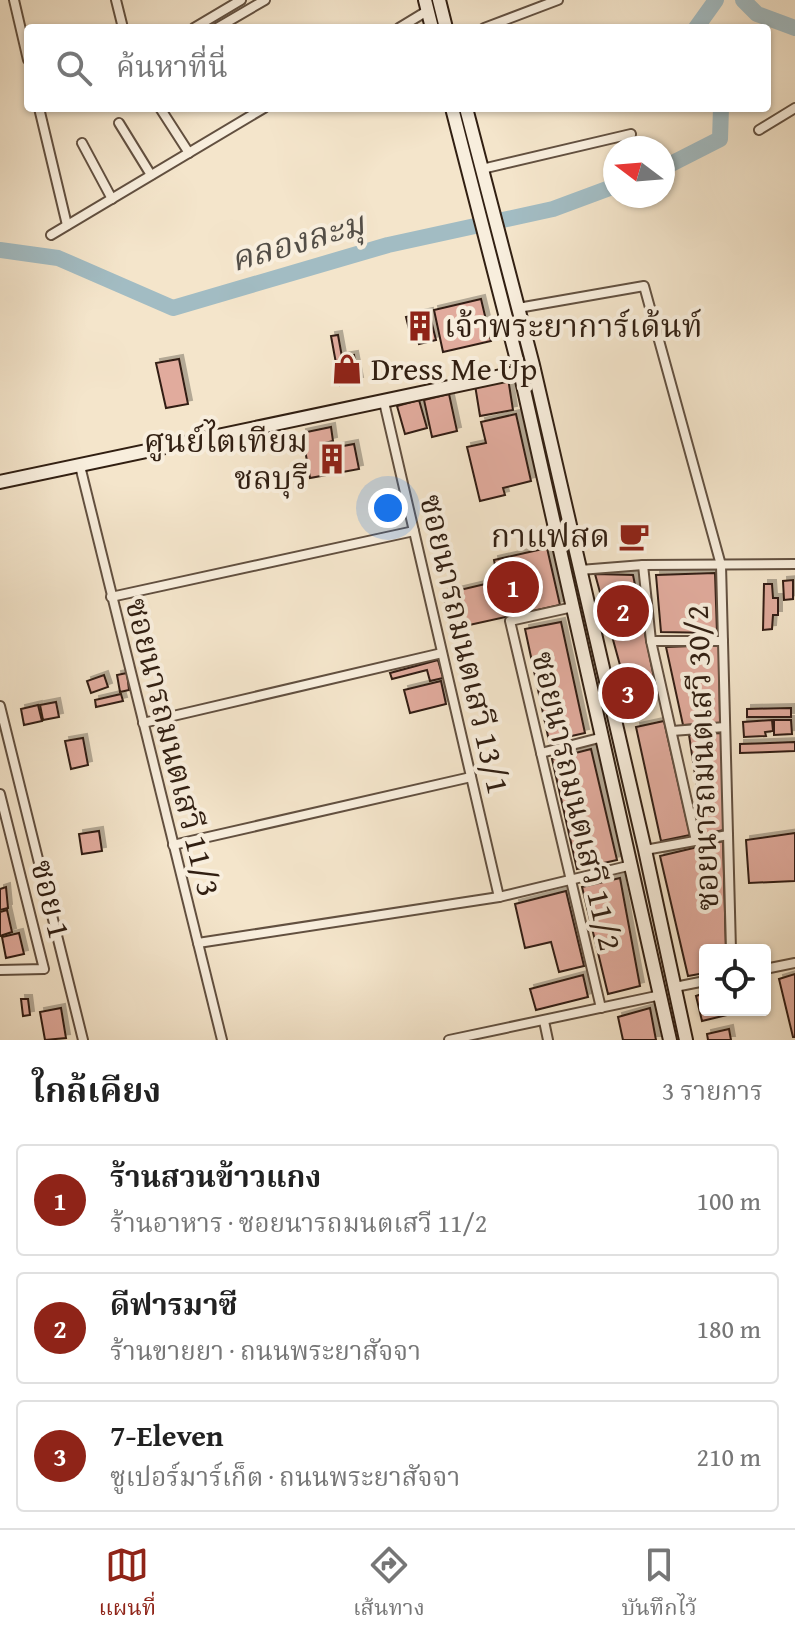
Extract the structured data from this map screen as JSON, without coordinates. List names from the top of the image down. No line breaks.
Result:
{"streets":{"street":["ซอยนารถมนตเสวี 13/1","ซอยนารถมนตเสวี 11/3","ซอยนารถมนตเสวี 30/2","ซอยนารถมนตเสวี 11/2","ซอย 1"]},"water":["คลองละมุ"],"places":{"building":["เจ้าพระยาการ์เด้นท์","ศูนย์ไตเทียม ชลบุรี"],"shop":["Dress Me Up"],"cafe":["กาแฟสด"]},"north":"left","page":{"search":"ค้นหาที่นี่","pins":["1","2","3"],"heading":["ใกล้เคียง","3 รายการ"],"list":[{"mark":"1","name":"ร้านสวนข้าวแกง","note":"ร้านอาหาร · ซอยนารถมนตเสวี 11/2","value":"100 m"},{"mark":"2","name":"ดีฟารมาซี","note":"ร้านขายยา · ถนนพระยาสัจจา","value":"180 m"},{"mark":"3","name":"7-Eleven","note":"ซูเปอร์มาร์เก็ต · ถนนพระยาสัจจา","value":"210 m"}],"nav":["แผนที่","เส้นทาง","บันทึกไว้"]}}
